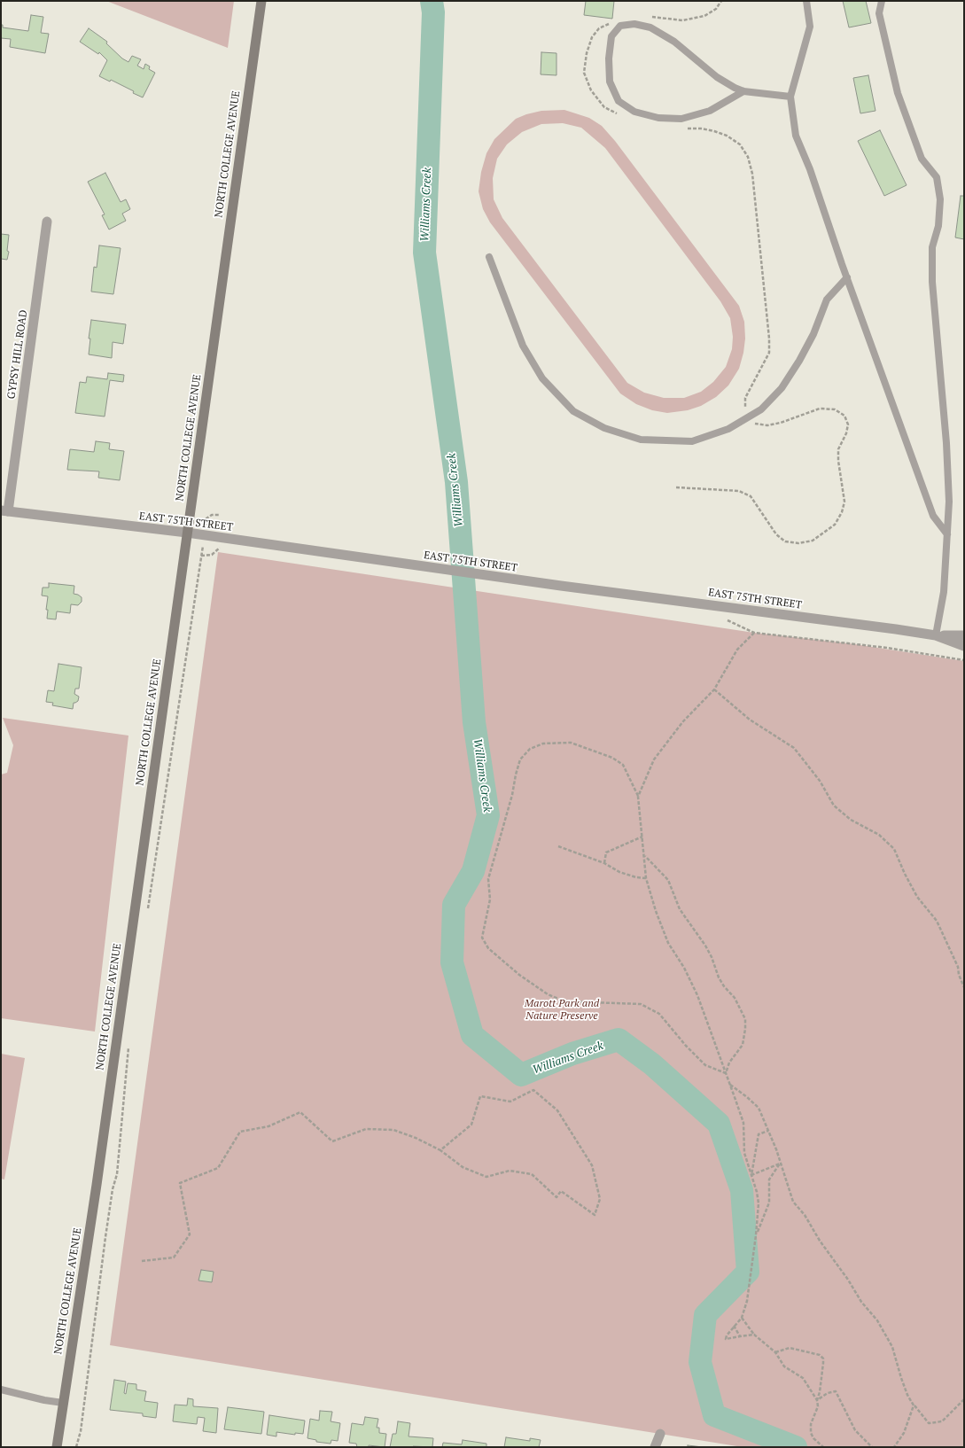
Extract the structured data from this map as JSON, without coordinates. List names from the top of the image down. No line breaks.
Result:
{"streets":{"main road":["NORTH COLLEGE AVENUE"],"street":["GYPSY HILL ROAD","EAST 75TH STREET"]},"crossings":[["NORTH COLLEGE AVENUE","EAST 75TH STREET"],["GYPSY HILL ROAD","EAST 75TH STREET"]],"water":["Williams Creek"],"parks":["Marott Park and Nature Preserve"]}
